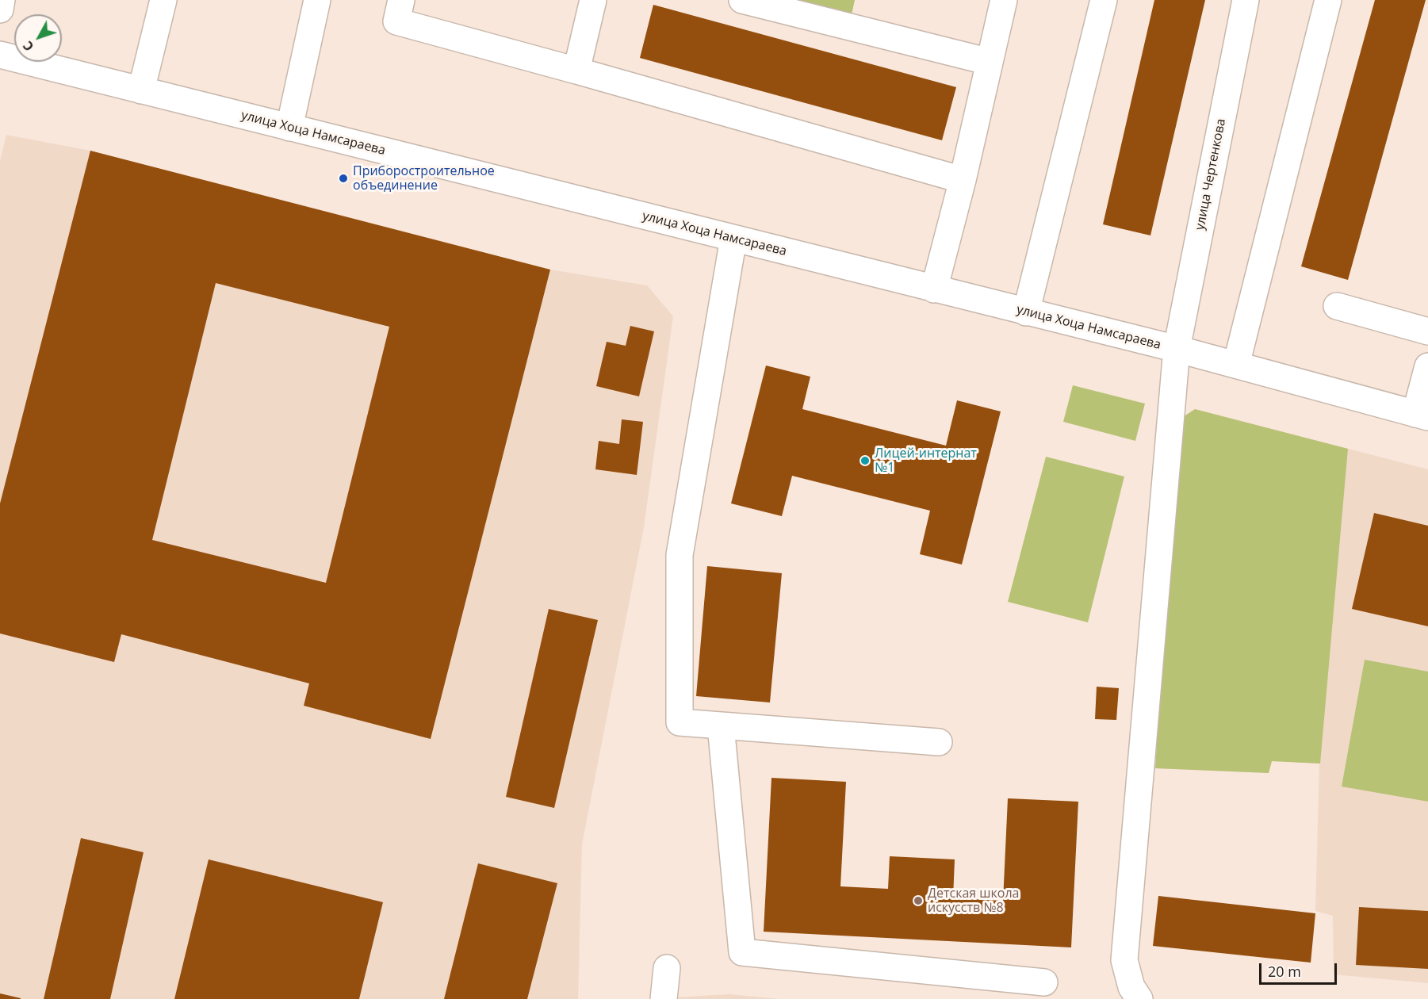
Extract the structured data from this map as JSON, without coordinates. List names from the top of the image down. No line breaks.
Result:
{"streets":{"street":["улица Хоца Намсараева","улица Чертенкова"]},"crossings":[["улица Хоца Намсараева","улица Чертенкова"]],"places":["Приборостроительное объединение","Лицей-интернат №1","Детская школа искусств №8"],"scale_bar":"20 m","north":"bottom left"}
